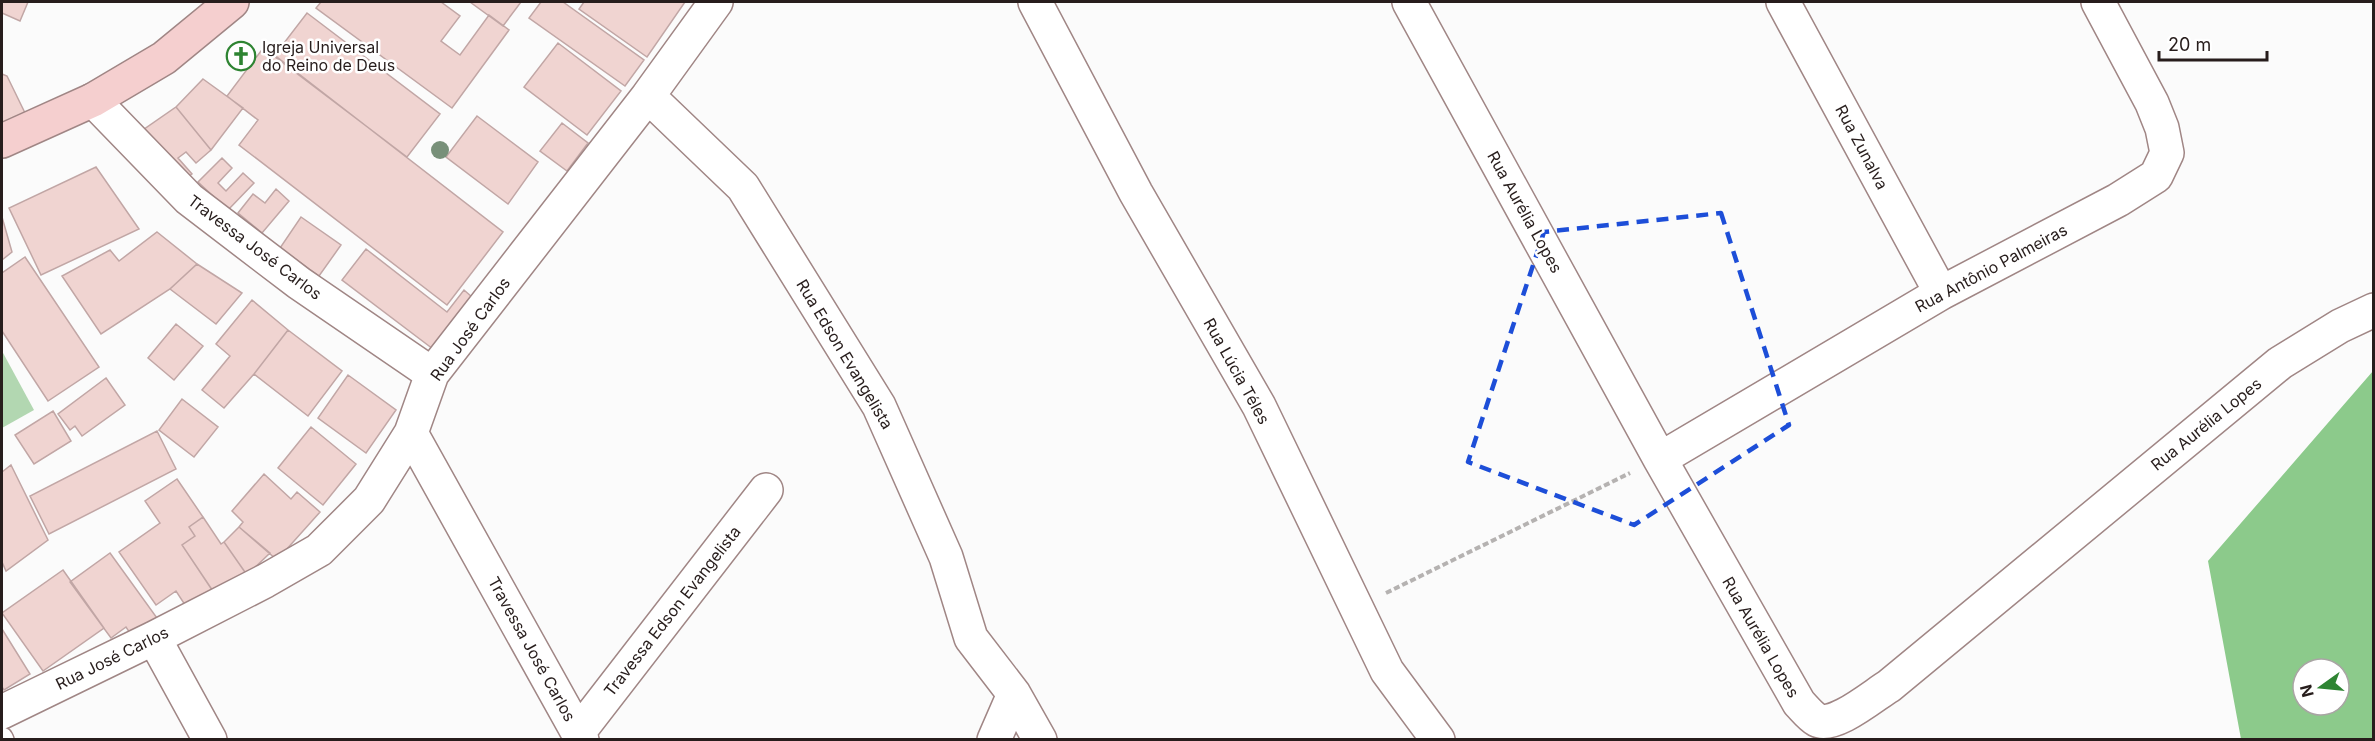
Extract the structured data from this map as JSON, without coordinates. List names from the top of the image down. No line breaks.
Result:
{"streets":{"street":["Rua Zunalva","Rua Aurélia Lopes","Travessa José Carlos","Rua Antônio Palmeiras","Rua José Carlos","Rua Edson Evangelista","Rua Lúcia Téles","Travessa Edson Evangelista"]},"crossings":[["Rua Zunalva","Rua Antônio Palmeiras"],["Rua Aurélia Lopes","Rua Antônio Palmeiras"],["Travessa José Carlos","Rua José Carlos"],["Travessa José Carlos","Travessa Edson Evangelista"],["Rua José Carlos","Rua Edson Evangelista"]],"places":{"church":["Igreja Universal do Reino de Deus"]},"scale_bar":"20 m","north":"left"}
